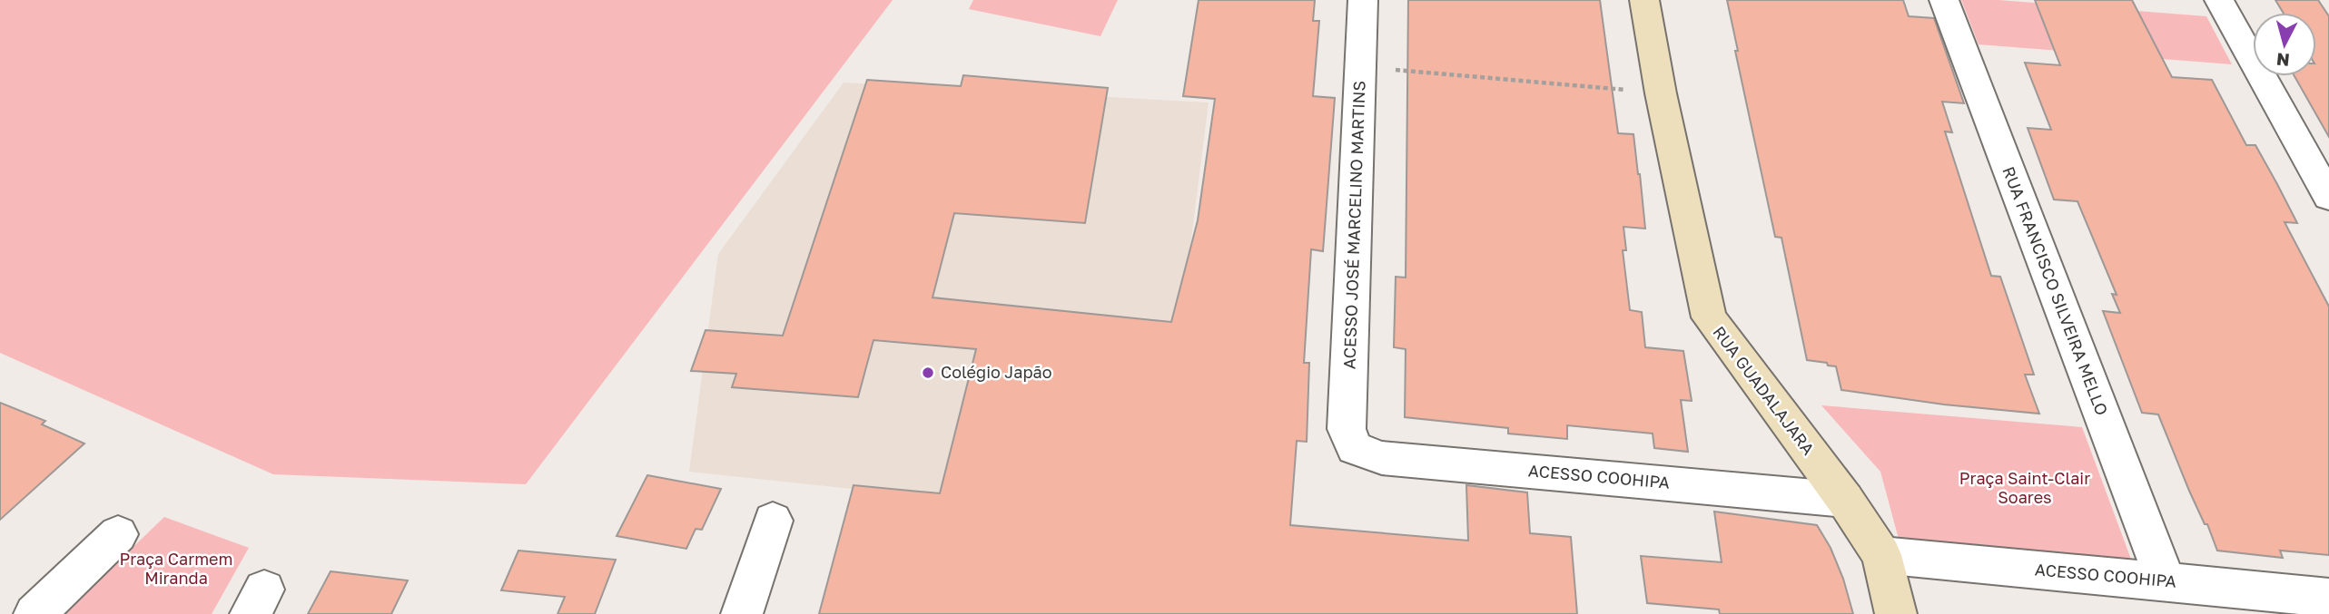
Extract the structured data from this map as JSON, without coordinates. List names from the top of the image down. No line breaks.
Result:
{"streets":{"main road":["RUA GUADALAJARA"],"street":["ACESSO JOSÉ MARCELINO MARTINS","RUA FRANCISCO SILVEIRA MELLO","ACESSO COOHIPA"]},"crossings":[["ACESSO JOSÉ MARCELINO MARTINS","ACESSO COOHIPA"],["RUA FRANCISCO SILVEIRA MELLO","ACESSO COOHIPA"],["RUA GUADALAJARA","ACESSO COOHIPA"]],"parks":["Praça Saint-Clair Soares","Praça Carmem Miranda"],"places":["Colégio Japão"],"north":"bottom"}
